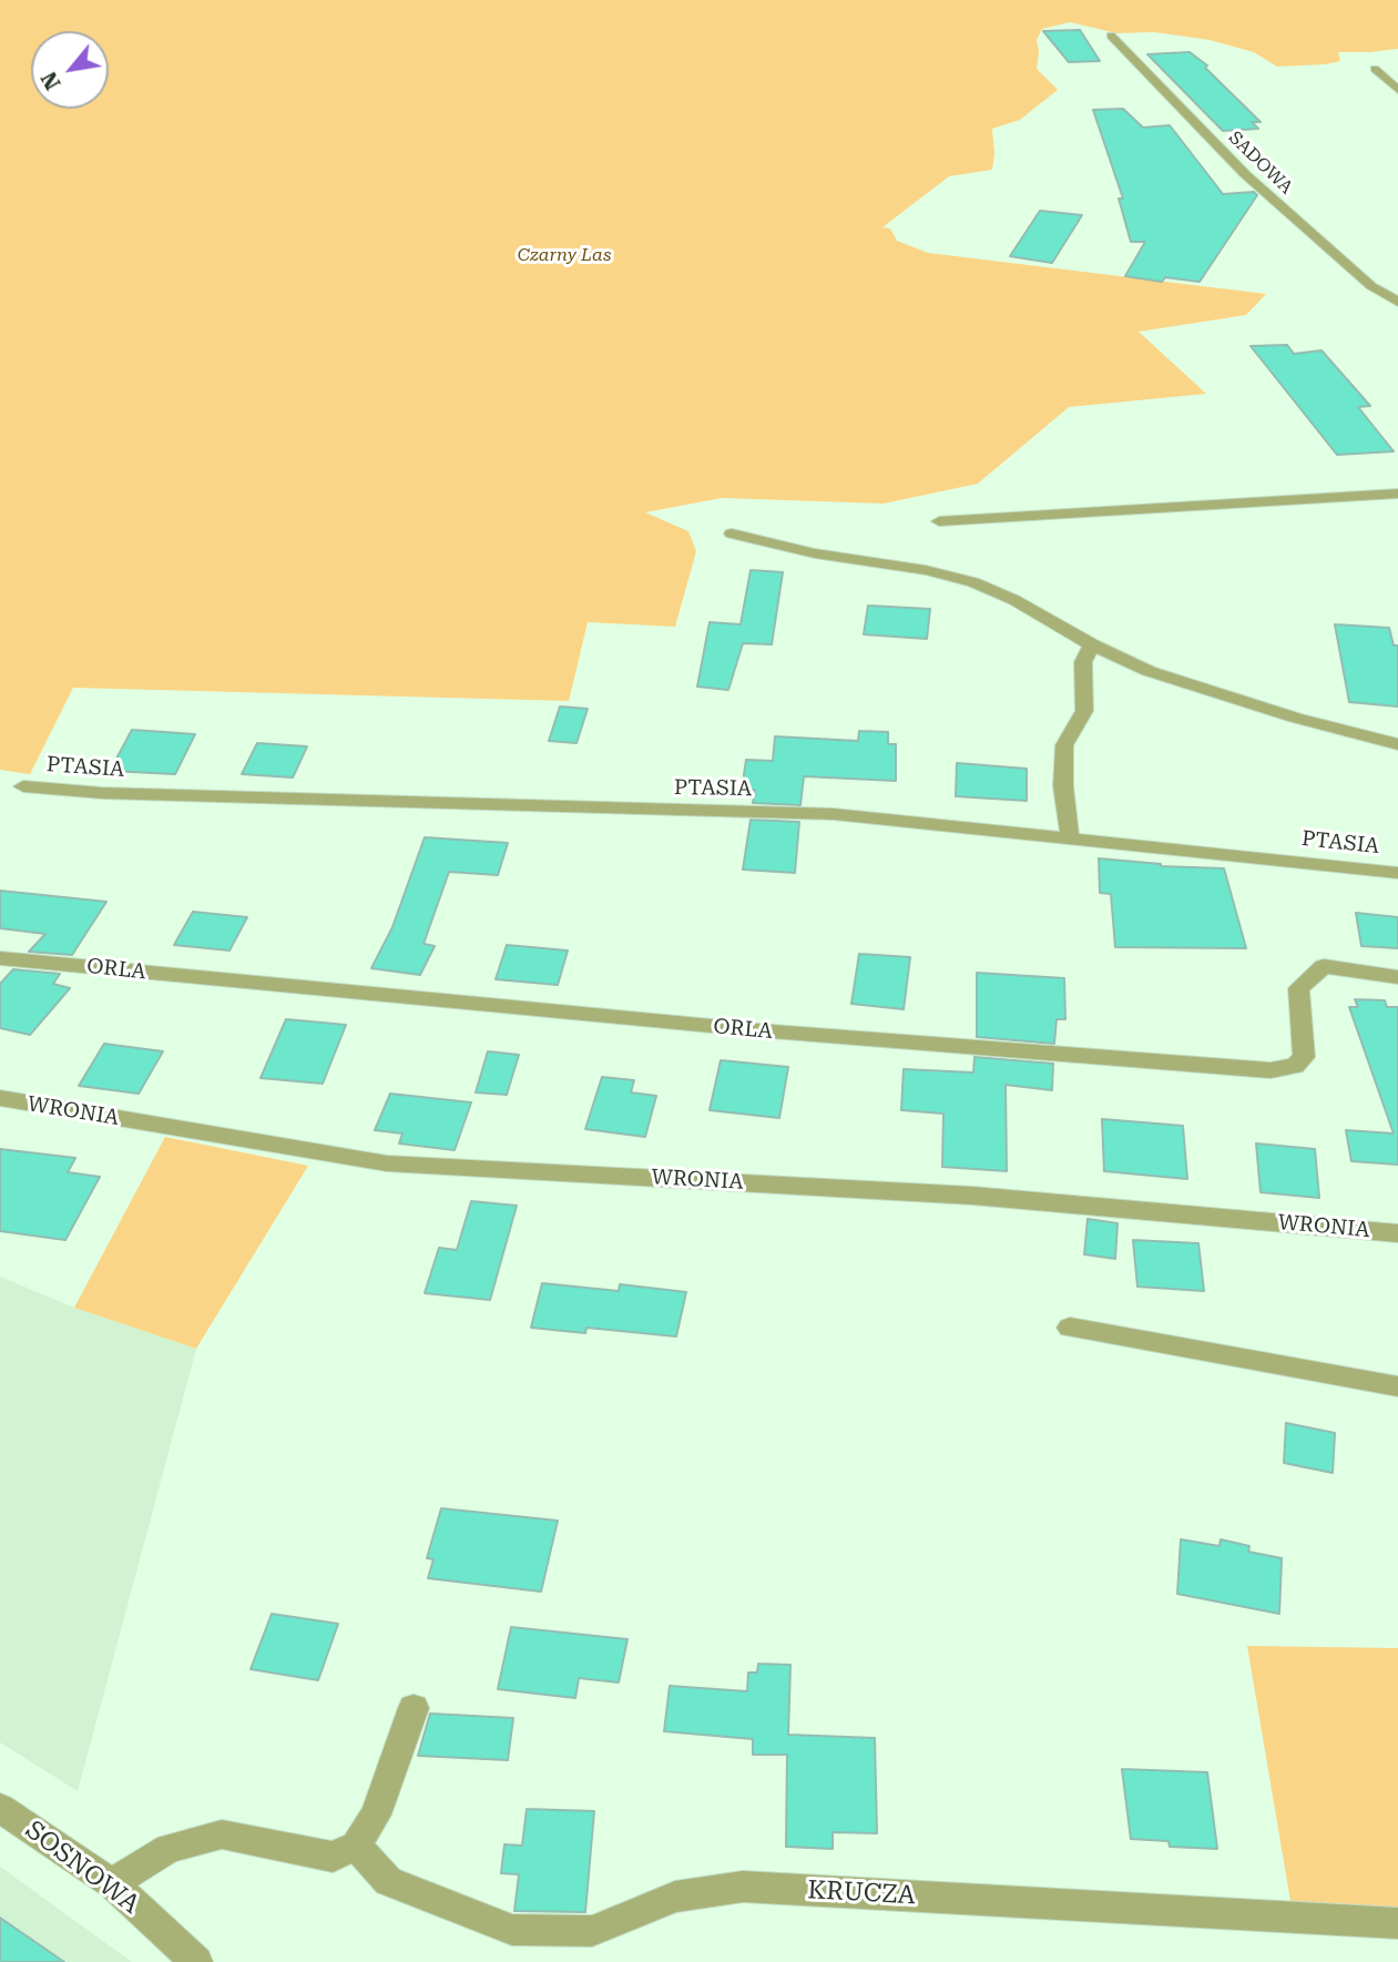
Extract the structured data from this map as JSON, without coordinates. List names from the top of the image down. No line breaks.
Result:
{"streets":{"street":["SADOWA","PTASIA","ORLA","WRONIA","SOSNOWA","KRUCZA"]},"parks":["Czarny Las"],"north":"bottom left"}
